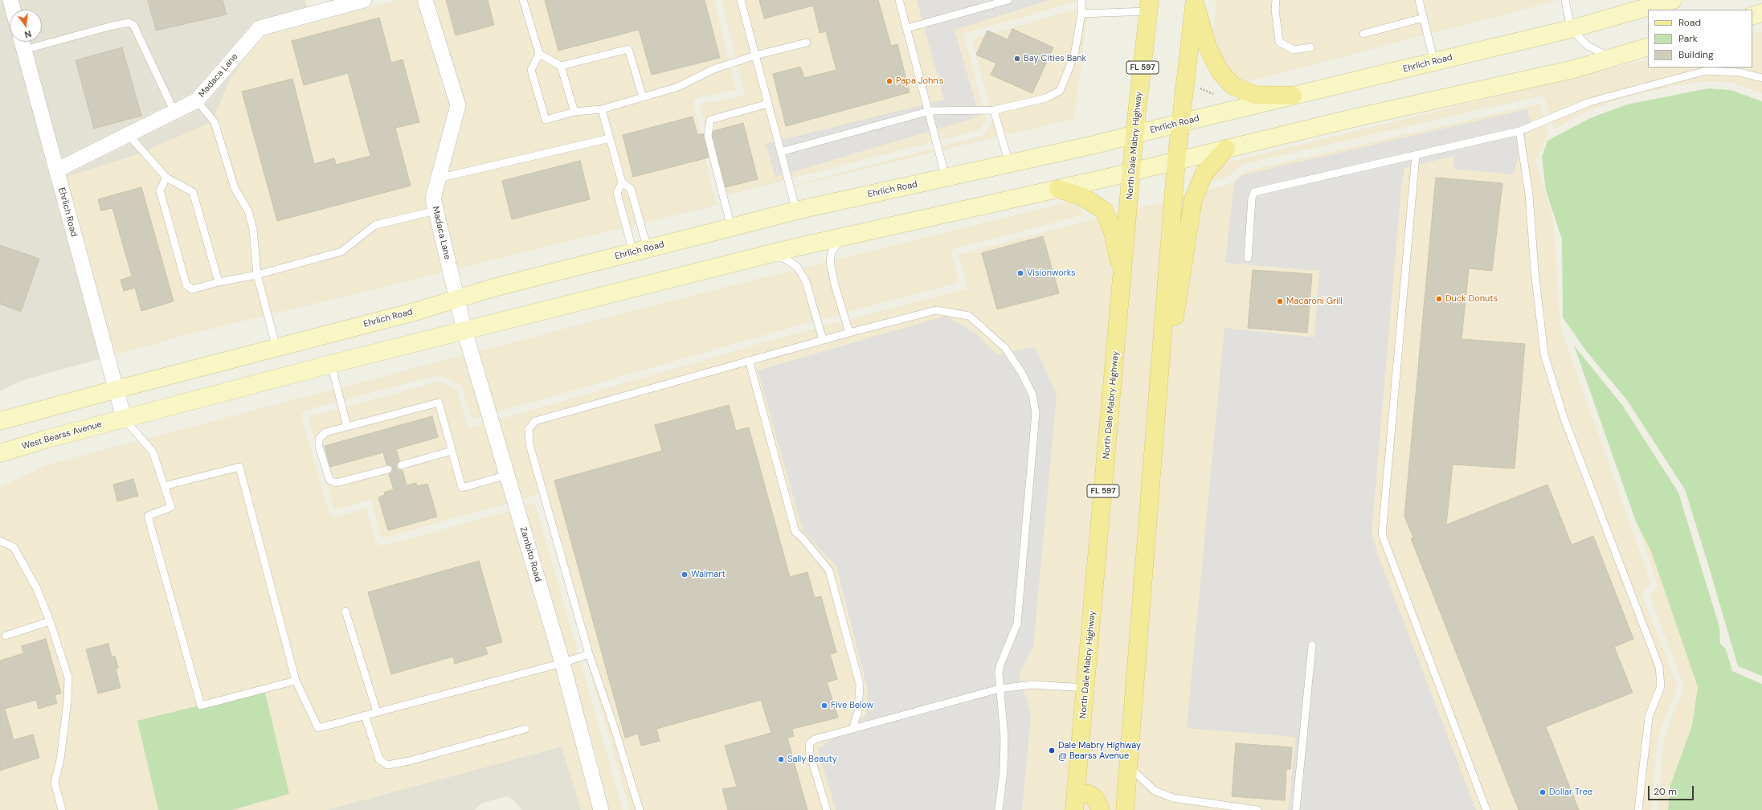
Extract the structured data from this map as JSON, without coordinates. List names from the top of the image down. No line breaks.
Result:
{"streets":{"main road":["Ehrlich Road","FL 597","North Dale Mabry Highway","West Bearss Avenue"],"street":["Madaca Lane","Zambito Road"]},"crossings":[["Ehrlich Road","Madaca Lane"],["Ehrlich Road","North Dale Mabry Highway"],["Ehrlich Road","West Bearss Avenue"],["Ehrlich Road","Zambito Road"],["Madaca Lane","Zambito Road"]],"places":["Bay Cities Bank","Papa John's","Visionworks","Duck Donuts","Macaroni Grill","Walmart","Five Below","Dale Mabry Highway @ Bearss Avenue","Sally Beauty","Dollar Tree"],"legend":["Road","Park","Building"],"scale_bar":"20 m","north":"bottom"}
